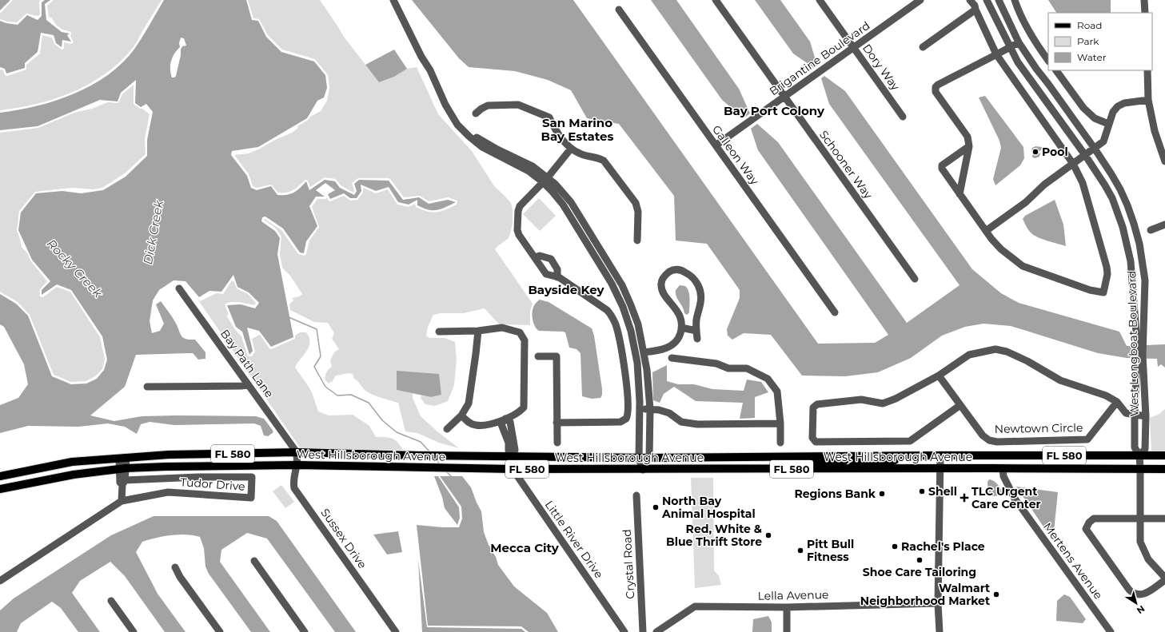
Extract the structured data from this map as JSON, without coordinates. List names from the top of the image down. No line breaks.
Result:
{"streets":{"main road":["FL 580","West Hillsborough Avenue"],"street":["Brigantine Boulevard","Dory Way","Galleon Way","Schooner Way","West Longboat Boulevard","Bay Path Lane","Newtown Circle","Tudor Drive","Sussex Drive","Little River Drive","Mertens Avenue","Crystal Road","Lella Avenue"]},"crossings":[["Brigantine Boulevard","Dory Way"],["Brigantine Boulevard","Galleon Way"],["Brigantine Boulevard","Schooner Way"],["West Longboat Boulevard","West Hillsborough Avenue"],["Bay Path Lane","West Hillsborough Avenue"],["Bay Path Lane","Sussex Drive"],["West Hillsborough Avenue","Sussex Drive"],["West Hillsborough Avenue","Little River Drive"],["West Hillsborough Avenue","Mertens Avenue"]],"districts":["Bay Port Colony","San Marino Bay Estates","Bayside Key","Mecca City"],"water":["Dick Creek","Rocky Creek"],"places":{"other":["Pool","Shell","Regions Bank","North Bay Animal Hospital","Red, White & Blue Thrift Store","Rachel's Place","Pitt Bull Fitness","Shoe Care Tailoring","Walmart Neighborhood Market"],"health":["TLC Urgent Care Center"]},"legend":["Road","Park","Water"],"north":"bottom right"}
